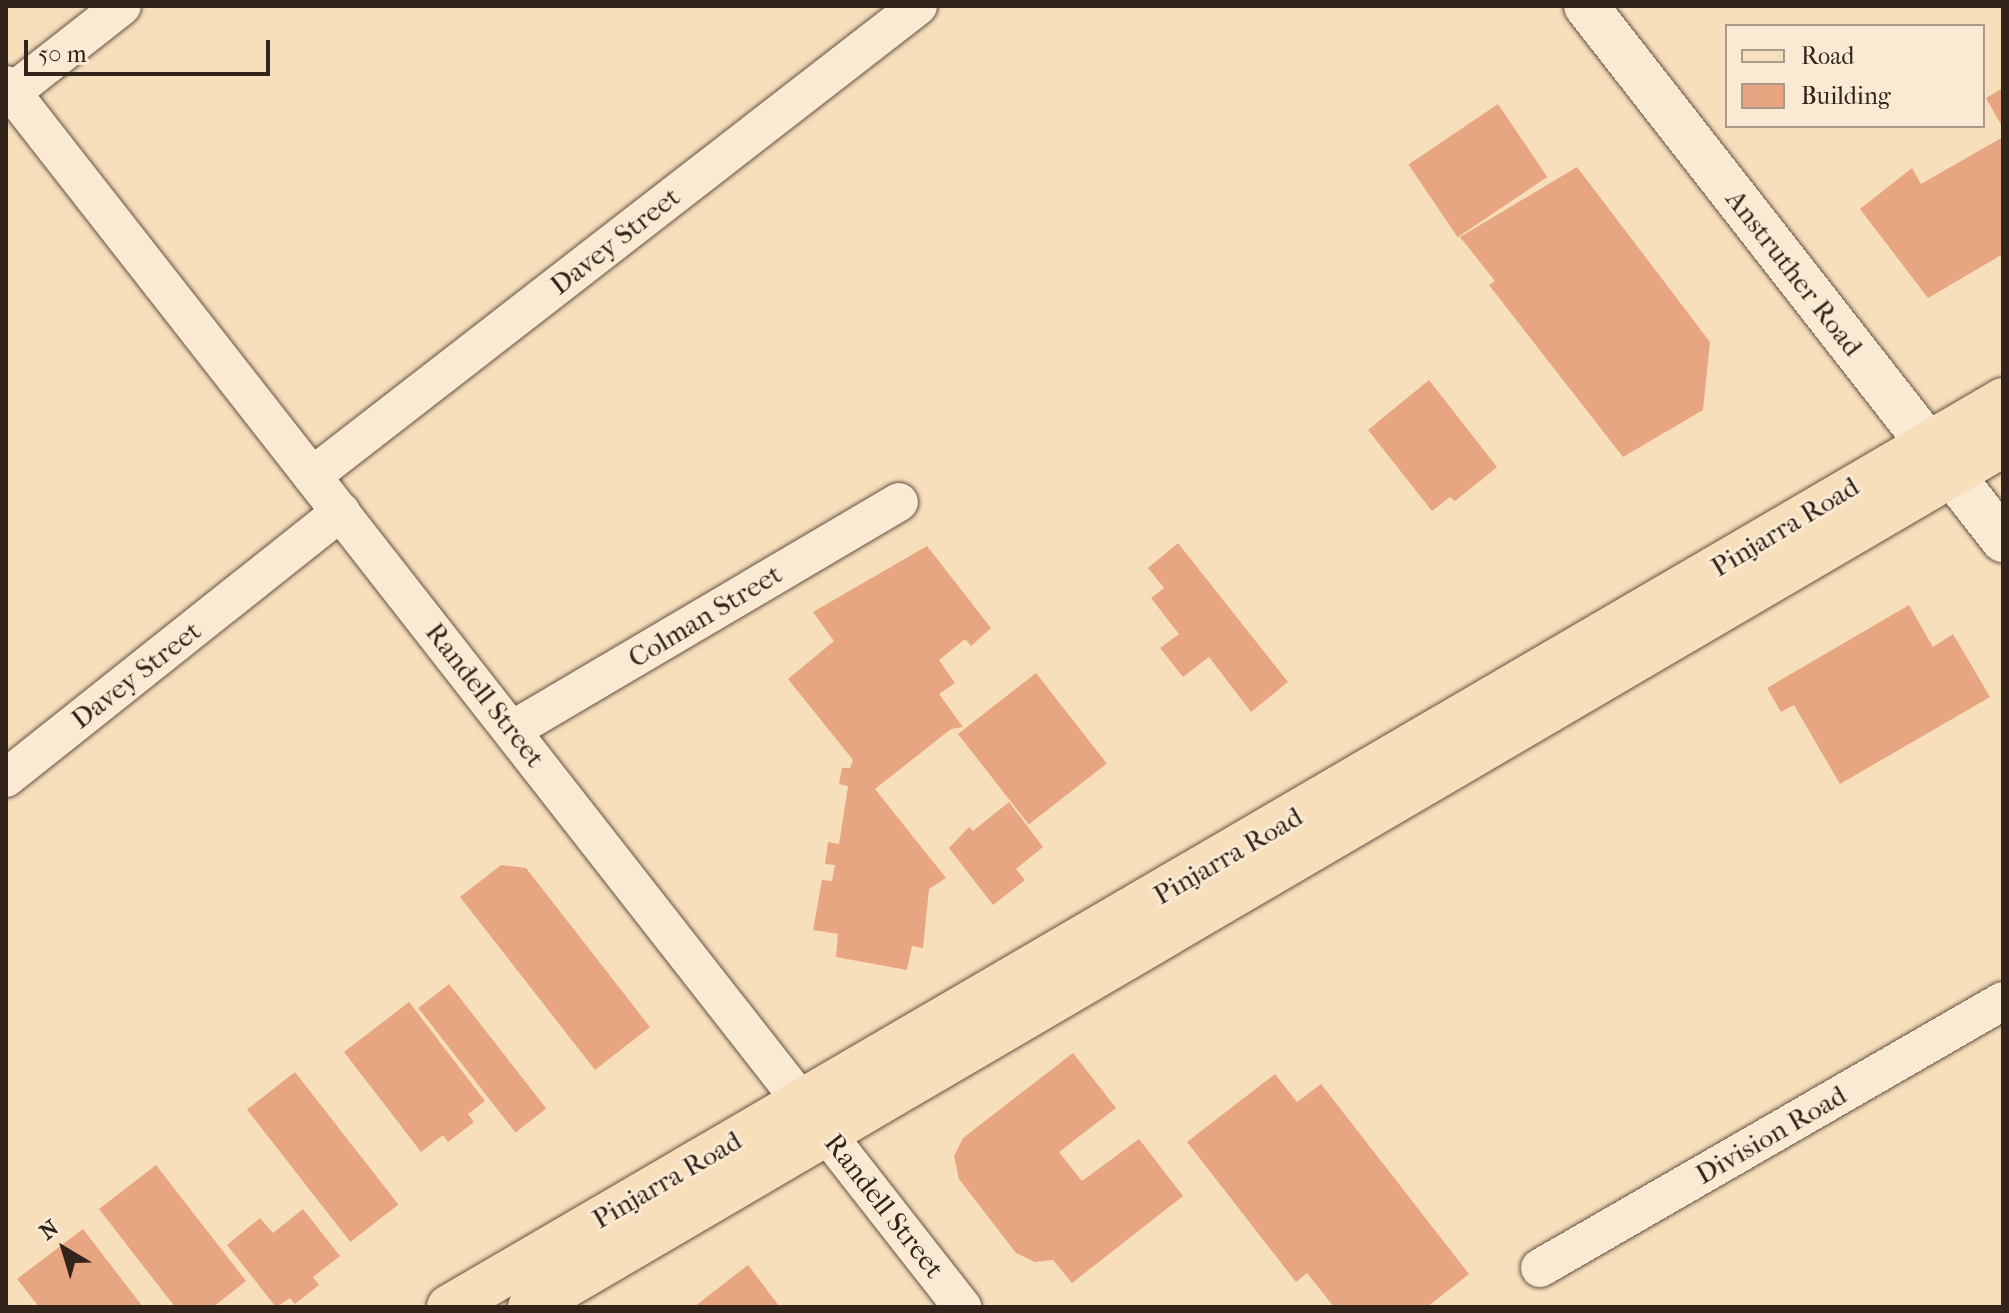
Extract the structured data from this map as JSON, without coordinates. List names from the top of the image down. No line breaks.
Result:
{"streets":{"main road":["Anstruther Road","Pinjarra Road"],"street":["Davey Street","Colman Street","Randell Street","Division Road"]},"crossings":[["Davey Street","Randell Street"],["Anstruther Road","Pinjarra Road"],["Pinjarra Road","Randell Street"],["Colman Street","Randell Street"]],"legend":["Road","Building"],"scale_bar":"50 m","north":"top left"}
